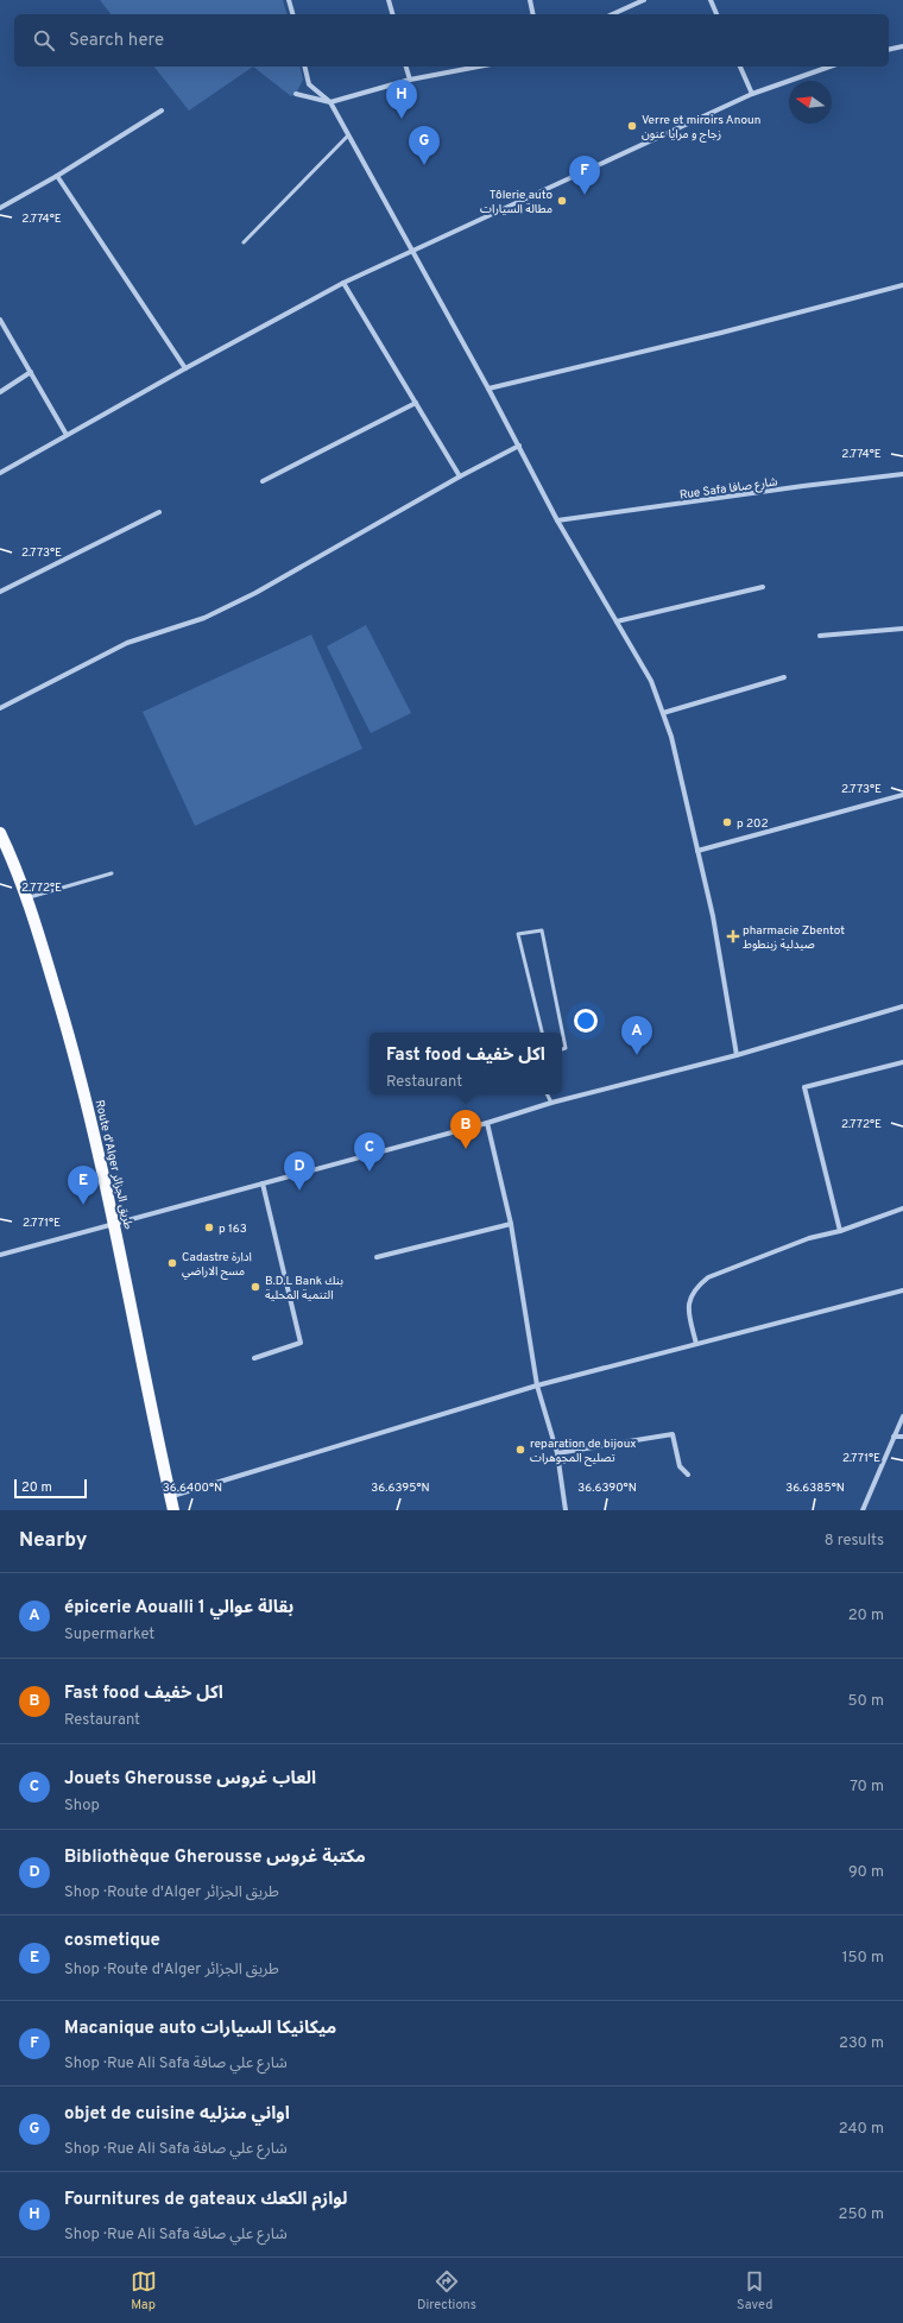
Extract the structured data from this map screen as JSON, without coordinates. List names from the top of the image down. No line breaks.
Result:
{"streets":{"main road":["Route d'Alger طريق الجزائر"],"street":["Rue Safa شارع صافا"]},"places":{"other":["Verre et miroirs Anoun زجاج و مرايا عنون","Tôlerie auto مطالة السيارات","p 202","p 163","Cadastre ادارة مسح الاراضي","B.D.L Bank بنك التنمية المحلية","reparation de bijoux تصليح المجوهرات"],"health":["pharmacie Zbentot صيدلية زبنطوط"]},"scale_bar":"20 m","north":"left","page":{"search":"Search here","pins":["H","G","F","A","B","C","D","E"],"popup":["Fast food اكل خفيف","Restaurant"],"scale":"20 m","heading":["Nearby","8 results"],"list":[{"mark":"A","name":"épicerie Aoualli 1 بقالة عوالي","note":"Supermarket","value":"20 m"},{"mark":"B","name":"Fast food اكل خفيف","note":"Restaurant","value":"50 m"},{"mark":"C","name":"Jouets Gherousse العاب غروس","note":"Shop","value":"70 m"},{"mark":"D","name":"Bibliothèque Gherousse مكتبة غروس","note":"Shop · Route d'Alger طريق الجزائر","value":"90 m"},{"mark":"E","name":"cosmetique","note":"Shop · Route d'Alger طريق الجزائر","value":"150 m"},{"mark":"F","name":"Macanique auto ميكانيكا السيارات","note":"Shop · Rue Ali Safa شارع علي صافة","value":"230 m"},{"mark":"G","name":"objet de cuisine اواني منزليه","note":"Shop · Rue Ali Safa شارع علي صافة","value":"240 m"},{"mark":"H","name":"Fournitures de gateaux لوازم الكعك","note":"Shop · Rue Ali Safa شارع علي صافة","value":"250 m"}],"nav":["Map","Directions","Saved"]},"coordinates":["2.774°E","2.773°E","2.772°E","2.771°E","36.6400°N","36.6395°N","36.6390°N","36.6385°N"]}
